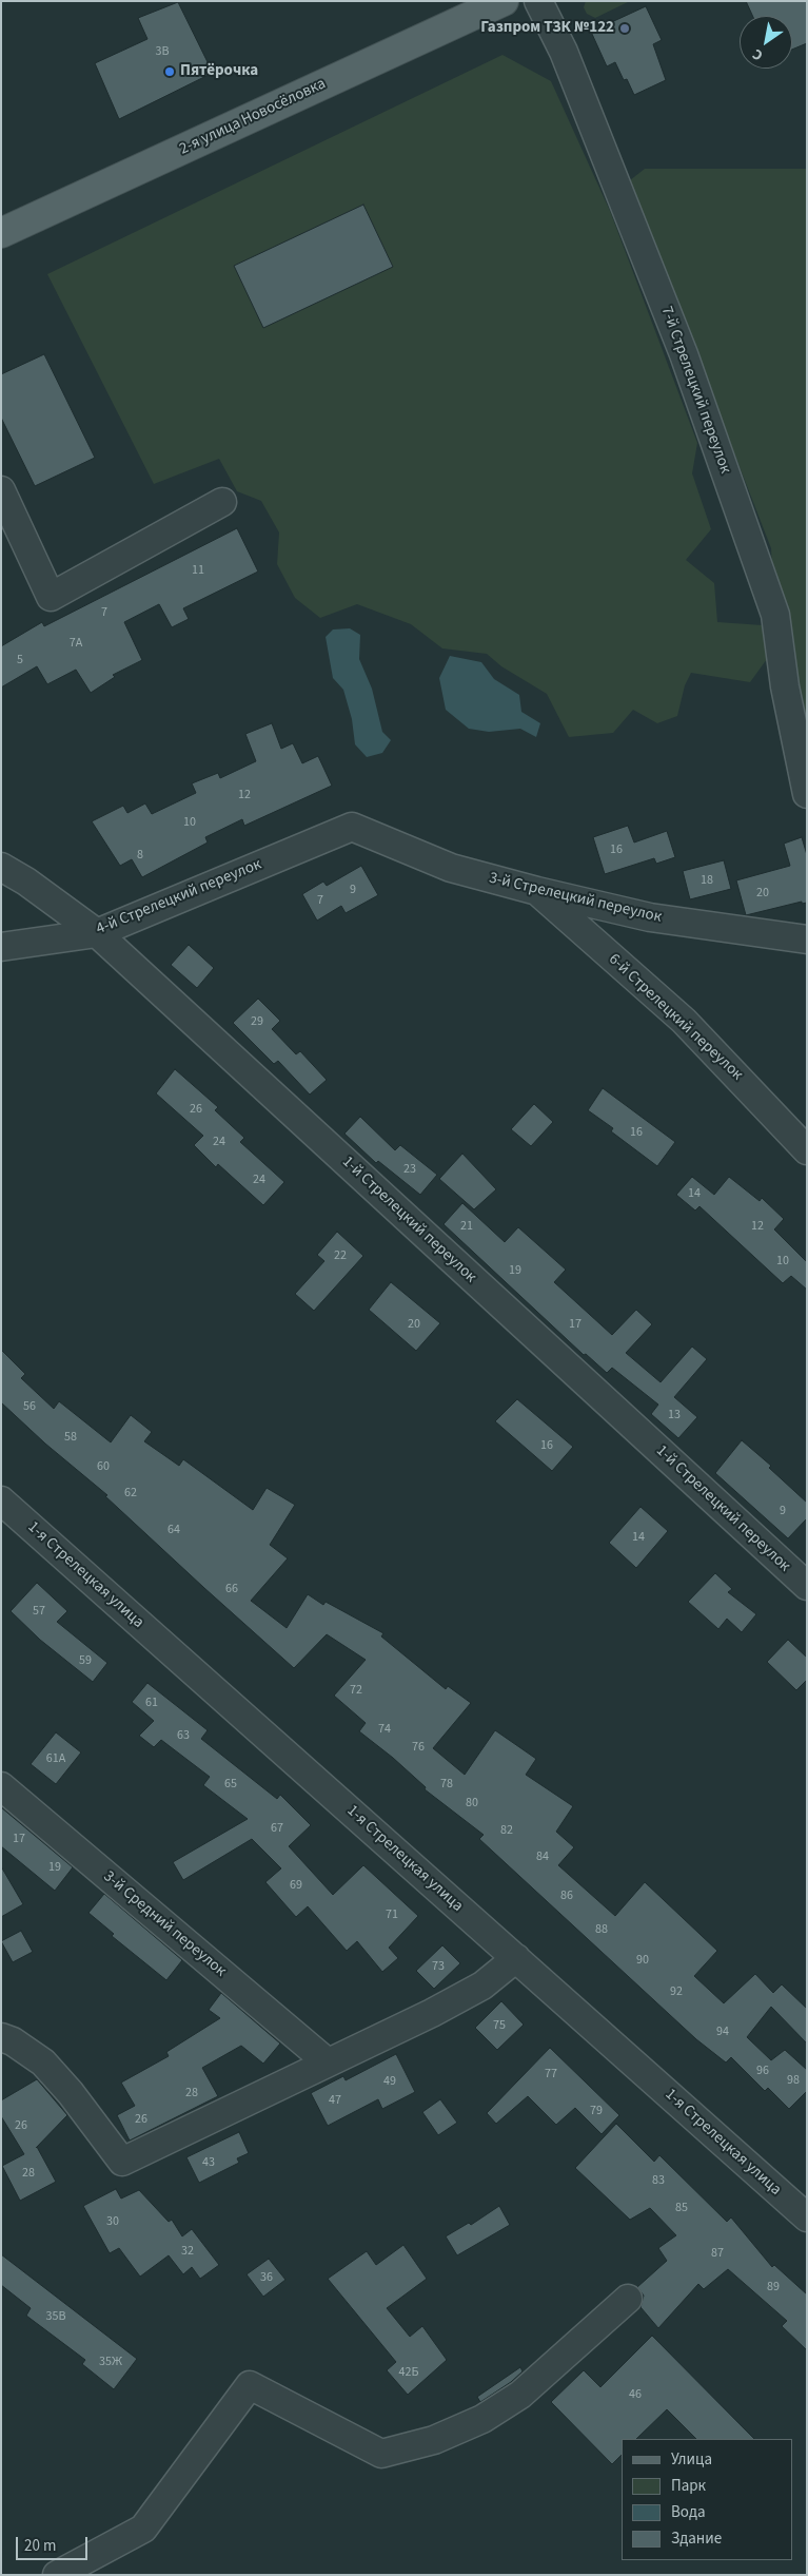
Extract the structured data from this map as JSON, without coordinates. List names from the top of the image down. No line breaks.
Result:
{"streets":{"main road":["2-я улица Новосёловка"],"street":["7-й Стрелецкий переулок","4-й Стрелецкий переулок","3-й Стрелецкий переулок","6-й Стрелецкий переулок","1-й Стрелецкий переулок","1-я Стрелецкая улица","3-й Средний переулок"]},"crossings":[["4-й Стрелецкий переулок","3-й Стрелецкий переулок"],["4-й Стрелецкий переулок","1-й Стрелецкий переулок"],["3-й Стрелецкий переулок","6-й Стрелецкий переулок"]],"places":["Газпром ТЗК №122","Пятёрочка"],"house_numbers":["3В","11","7","7А","5","12","10","16","8","18","9","20","7","29","26","16","24","23","24","14","21","12","22","10","19","20","17","56","13","58","16","60","62","9","64","14","66","57","59","72","61","74","63","76","61А","65","78","80","67","82","17","84","19","69","86","71","88","90","73","92","75","94","96","77","98","49","28","47","79","26","26","43","28","83","85","30","32","87","36","89","35В","35Ж","42Б","46"],"legend":["Улица","Парк","Вода","Здание"],"scale_bar":"20 m","north":"bottom left"}
